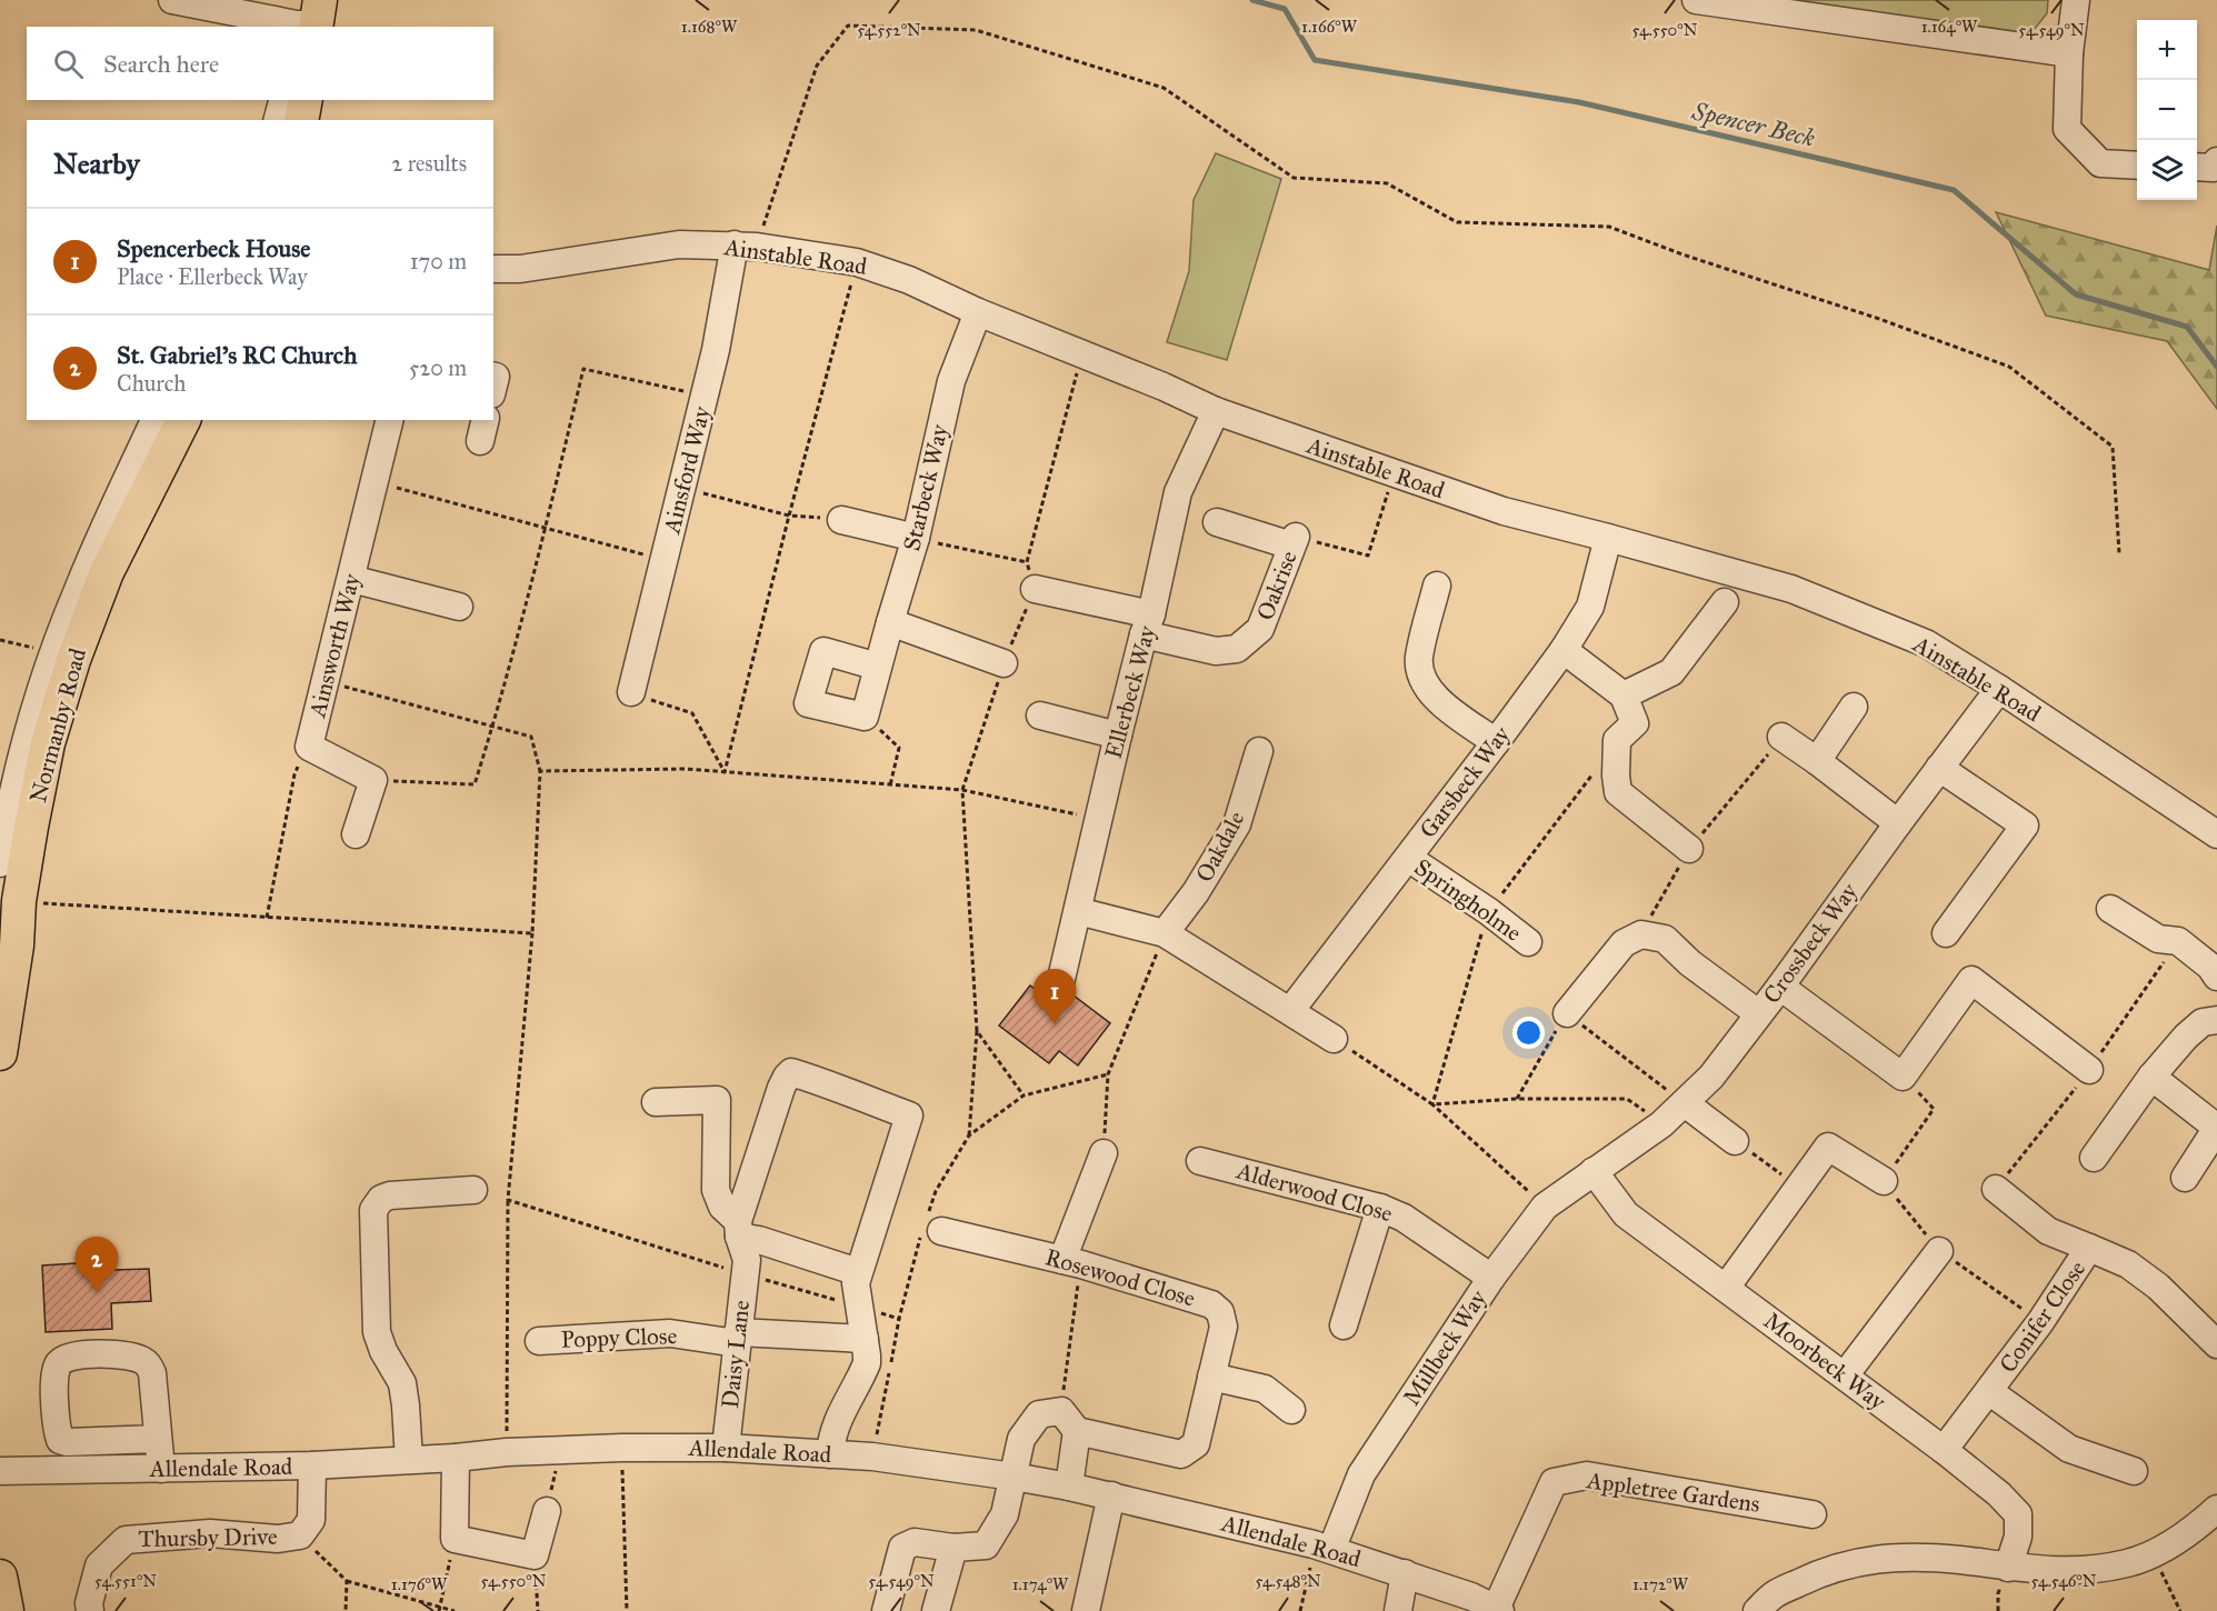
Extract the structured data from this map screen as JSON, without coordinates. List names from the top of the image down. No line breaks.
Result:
{"streets":{"main road":["Normanby Road"],"street":["Ainstable Road","Ainsford Way","Starbeck Way","Oakrise","Ainsworth Way","Ellerbeck Way","Garsbeck Way","Oakdale","Springholme","Crossbeck Way","Alderwood Close","Rosewood Close","Conifer Close","Poppy Close","Millbeck Way","Daisy Lane","Moorbeck Way","Allendale Road","Appletree Gardens","Thursby Drive"]},"crossings":[["Ainstable Road","Ainsford Way"],["Ainstable Road","Starbeck Way"],["Ainstable Road","Ellerbeck Way"],["Ainstable Road","Garsbeck Way"],["Ainstable Road","Crossbeck Way"],["Oakrise","Ellerbeck Way"],["Garsbeck Way","Springholme"],["Crossbeck Way","Millbeck Way"],["Crossbeck Way","Moorbeck Way"],["Alderwood Close","Millbeck Way"],["Conifer Close","Moorbeck Way"],["Poppy Close","Daisy Lane"],["Millbeck Way","Moorbeck Way"],["Millbeck Way","Allendale Road"],["Daisy Lane","Allendale Road"],["Allendale Road","Appletree Gardens"],["Allendale Road","Thursby Drive"]],"water":["Spencer Beck"],"page":{"map_buttons":["+","−"],"search":"Search here","heading":["Nearby","2 results"],"list":[{"mark":"1","name":"Spencerbeck House","note":"Place · Ellerbeck Way","value":"170 m"},{"mark":"2","name":"St. Gabriel's RC Church","note":"Church","value":"520 m"}],"pins":["1","2"]},"coordinates":["1.168°W","1.166°W","1.164°W","54.552°N","54.550°N","54.549°N","54.551°N","54.548°N","54.546°N","1.176°W","1.174°W","1.172°W"]}
